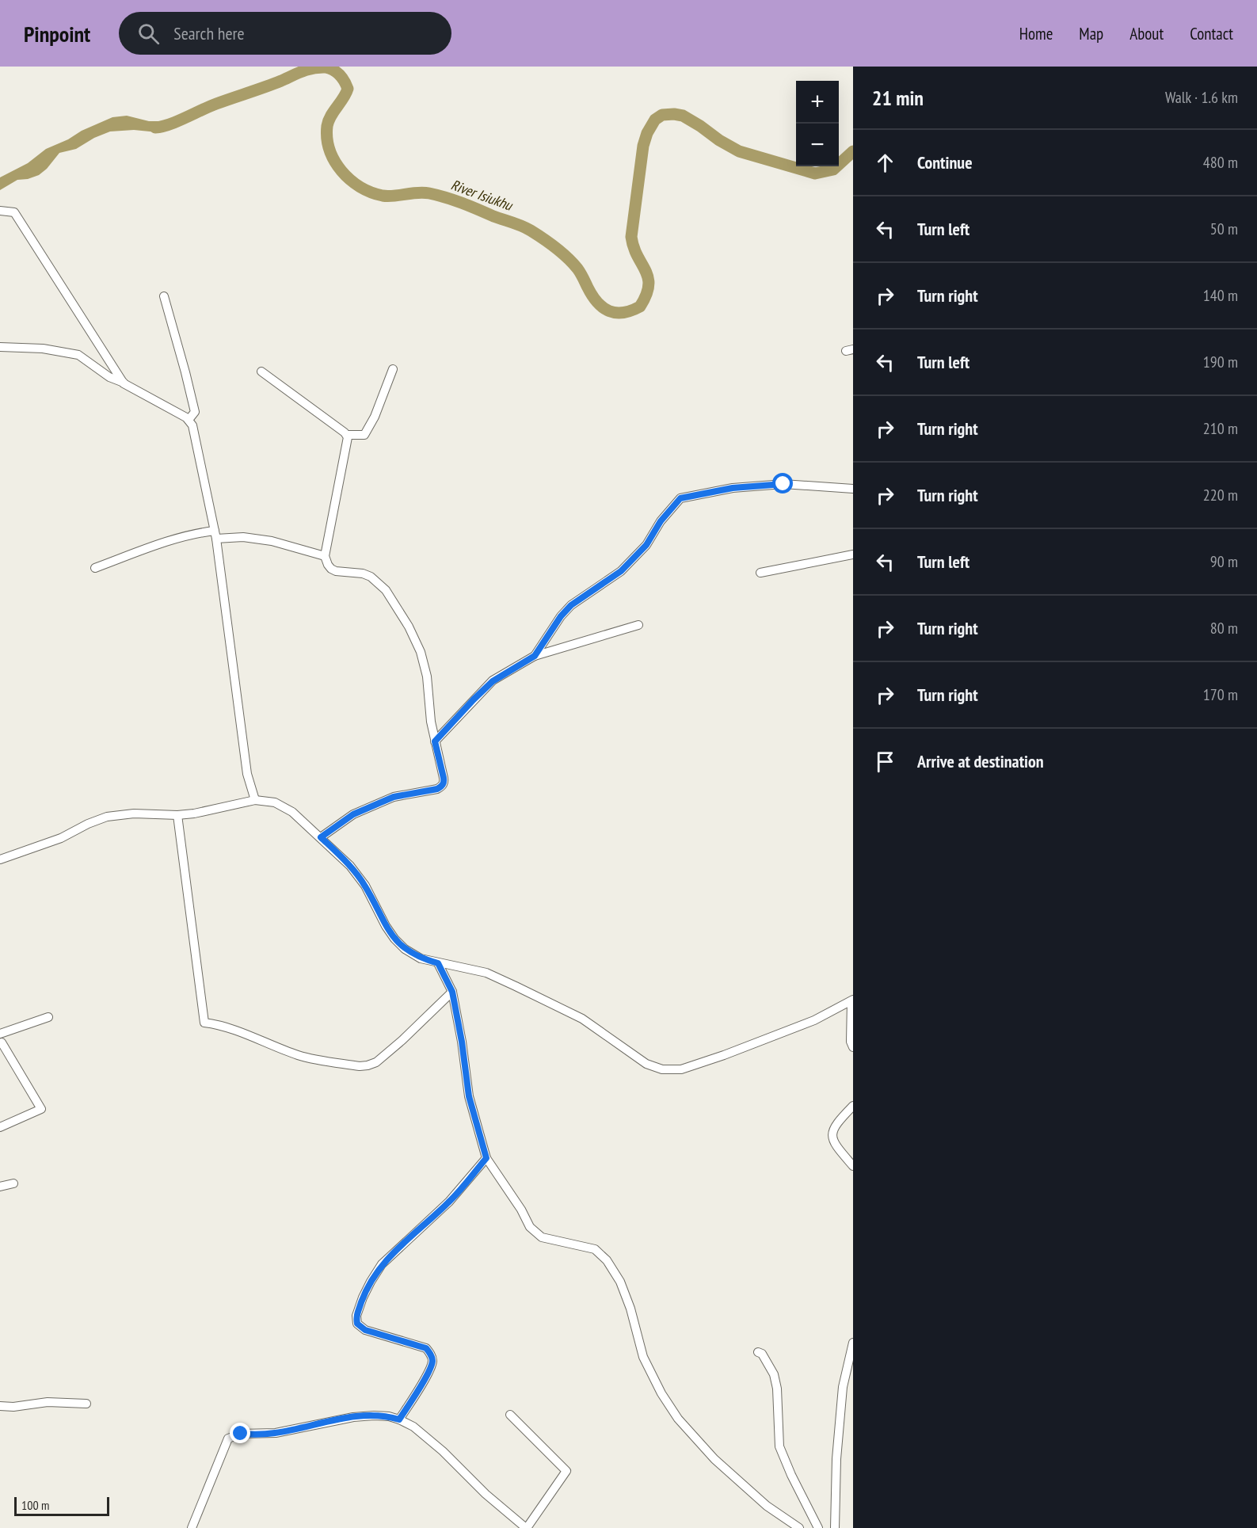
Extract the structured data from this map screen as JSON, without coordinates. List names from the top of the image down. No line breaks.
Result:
{"water":["River Isiukhu"],"scale_bar":"100 m","page":{"header":"Pinpoint","search":"Search here","nav":["Home","Map","About","Contact"],"heading":["21 min","Walk · 1.6 km"],"map_buttons":["+","−"],"list":[["Continue","480 m"],["Turn left","50 m"],["Turn right","140 m"],["Turn left","190 m"],["Turn right","210 m"],["Turn right","220 m"],["Turn left","90 m"],["Turn right","80 m"],["Turn right","170 m"],"Arrive at destination"],"scale":"100 m"}}
